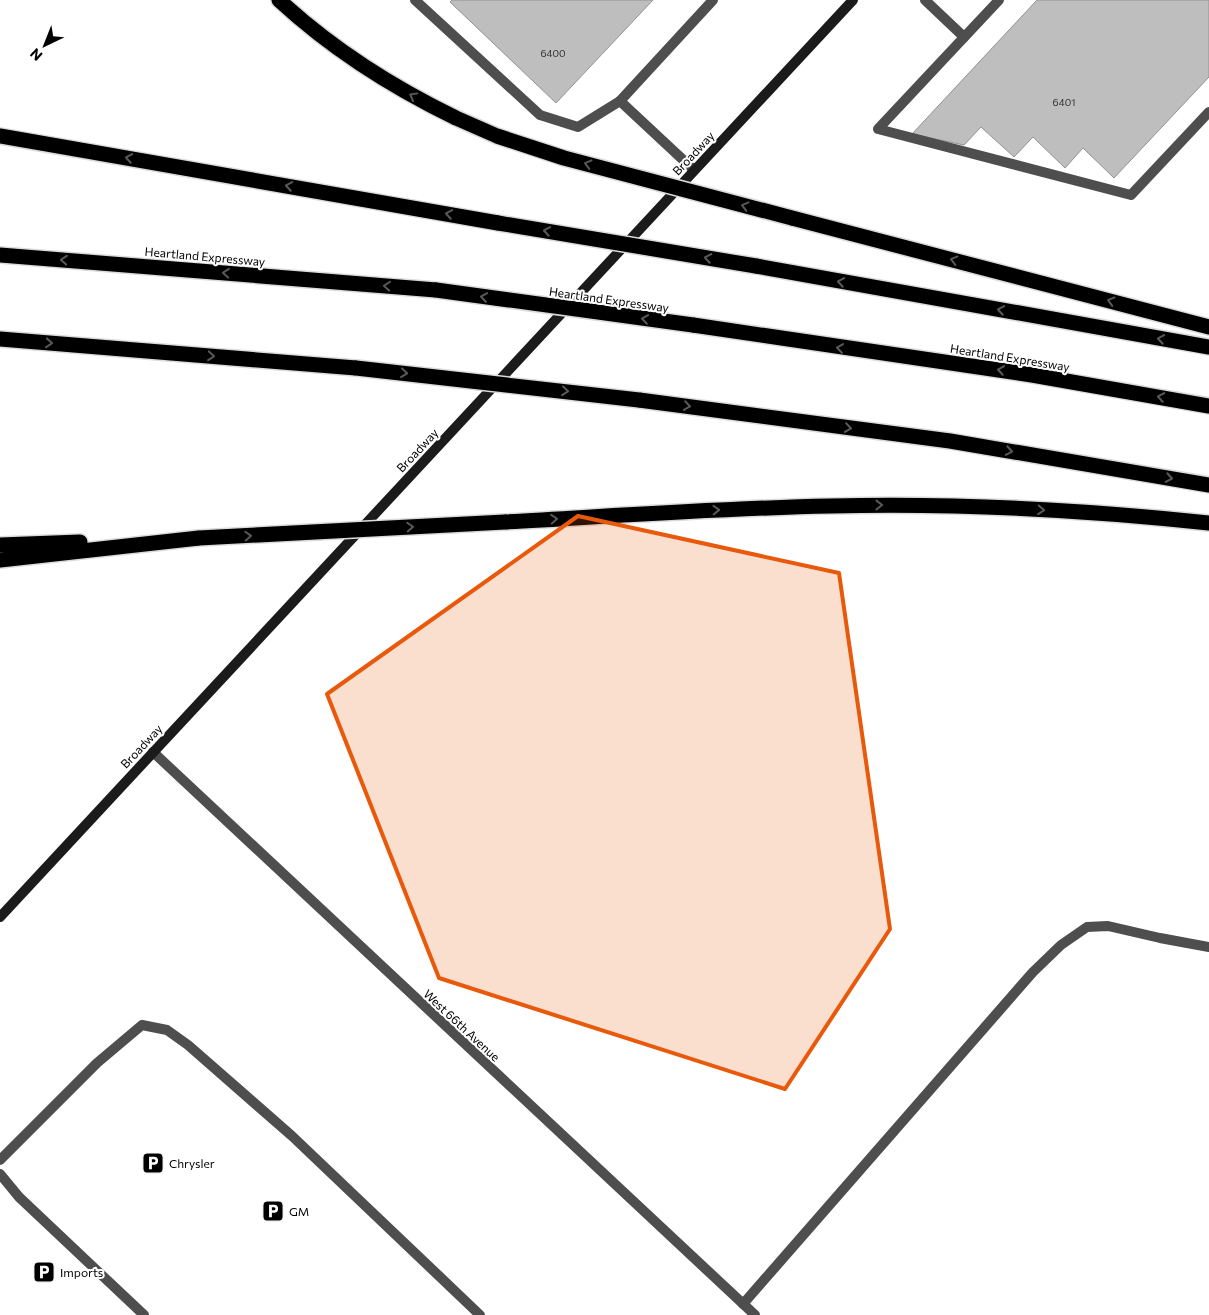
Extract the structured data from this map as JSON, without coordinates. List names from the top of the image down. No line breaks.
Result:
{"streets":{"highway":["Heartland Expressway"],"main road":["Broadway"],"street":["West 66th Avenue"]},"crossings":[["Broadway","West 66th Avenue"]],"places":{"parking":["Chrysler","GM","Imports"]},"house_numbers":["6400","6401"],"north":"bottom left"}
